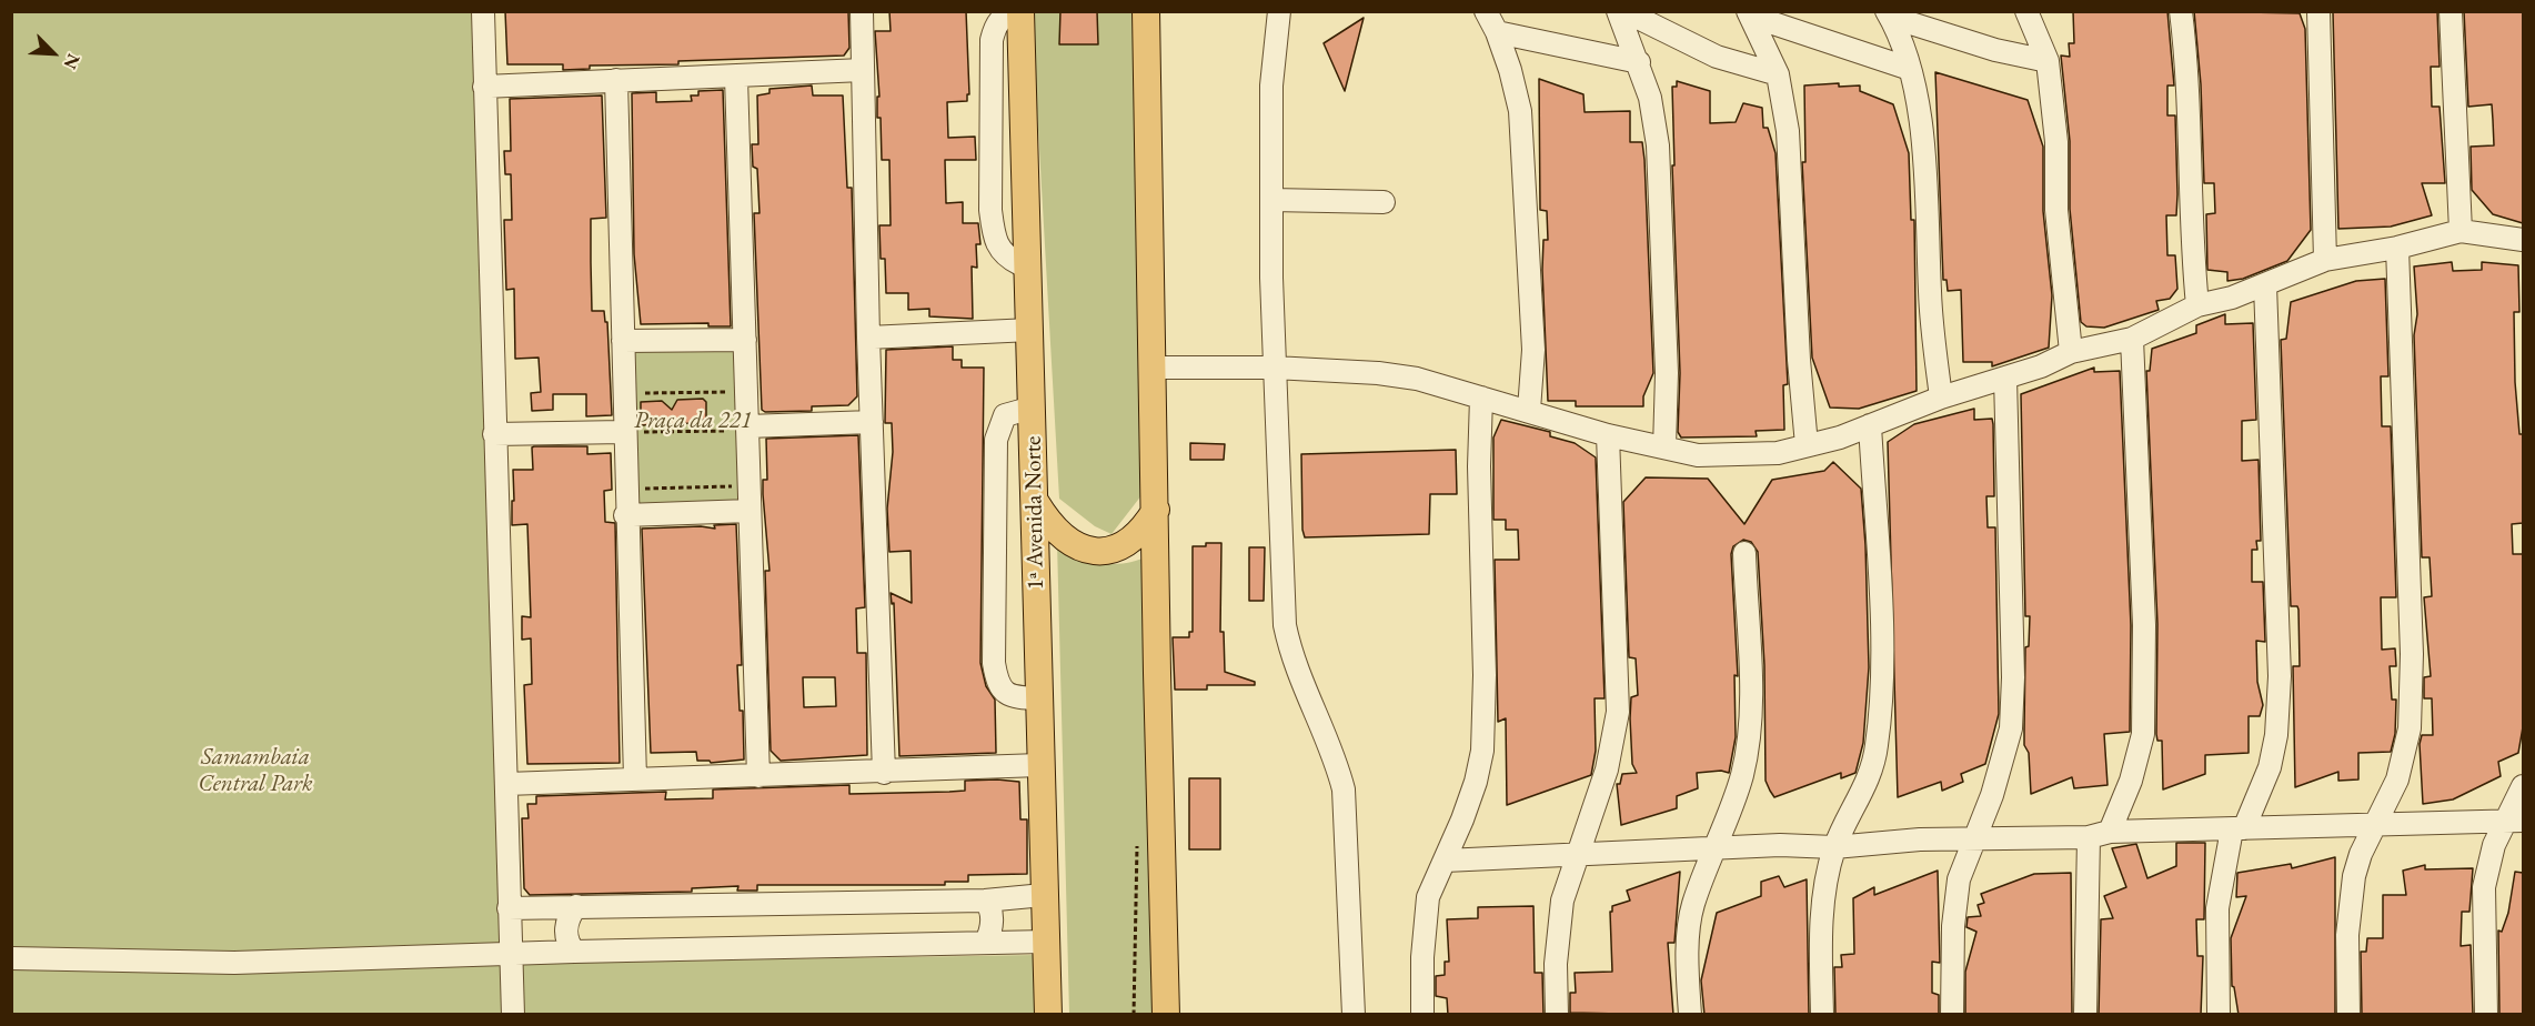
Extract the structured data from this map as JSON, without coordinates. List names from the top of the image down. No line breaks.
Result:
{"streets":{"main road":["1ᵃ Avenida Norte"]},"parks":["Praça da 221","Samambaia Central Park"],"north":"bottom right"}
